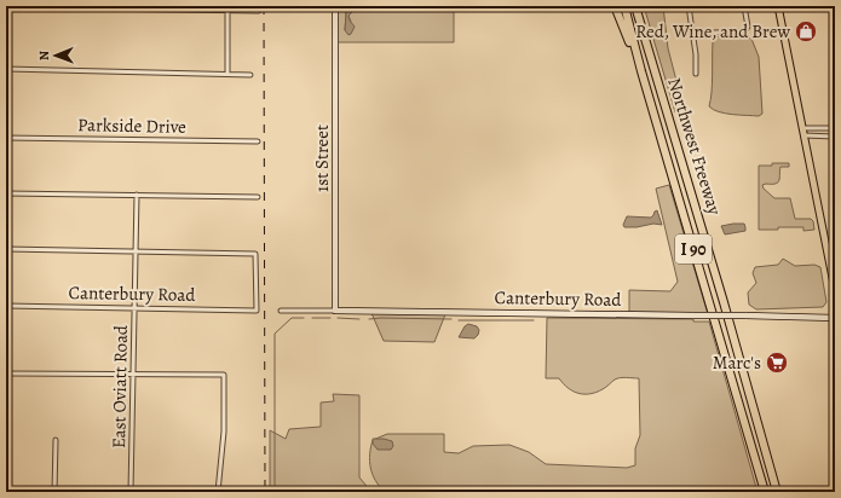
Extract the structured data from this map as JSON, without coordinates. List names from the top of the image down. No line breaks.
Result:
{"streets":{"highway":["Northwest Freeway","I 90"],"street":["Parkside Drive","1st Street","Canterbury Road","East Oviatt Road"]},"crossings":[["1st Street","Canterbury Road"],["Canterbury Road","East Oviatt Road"]],"places":{"shop":["Red, Wine, and Brew"],"supermarket":["Marc's"]},"north":"left"}
